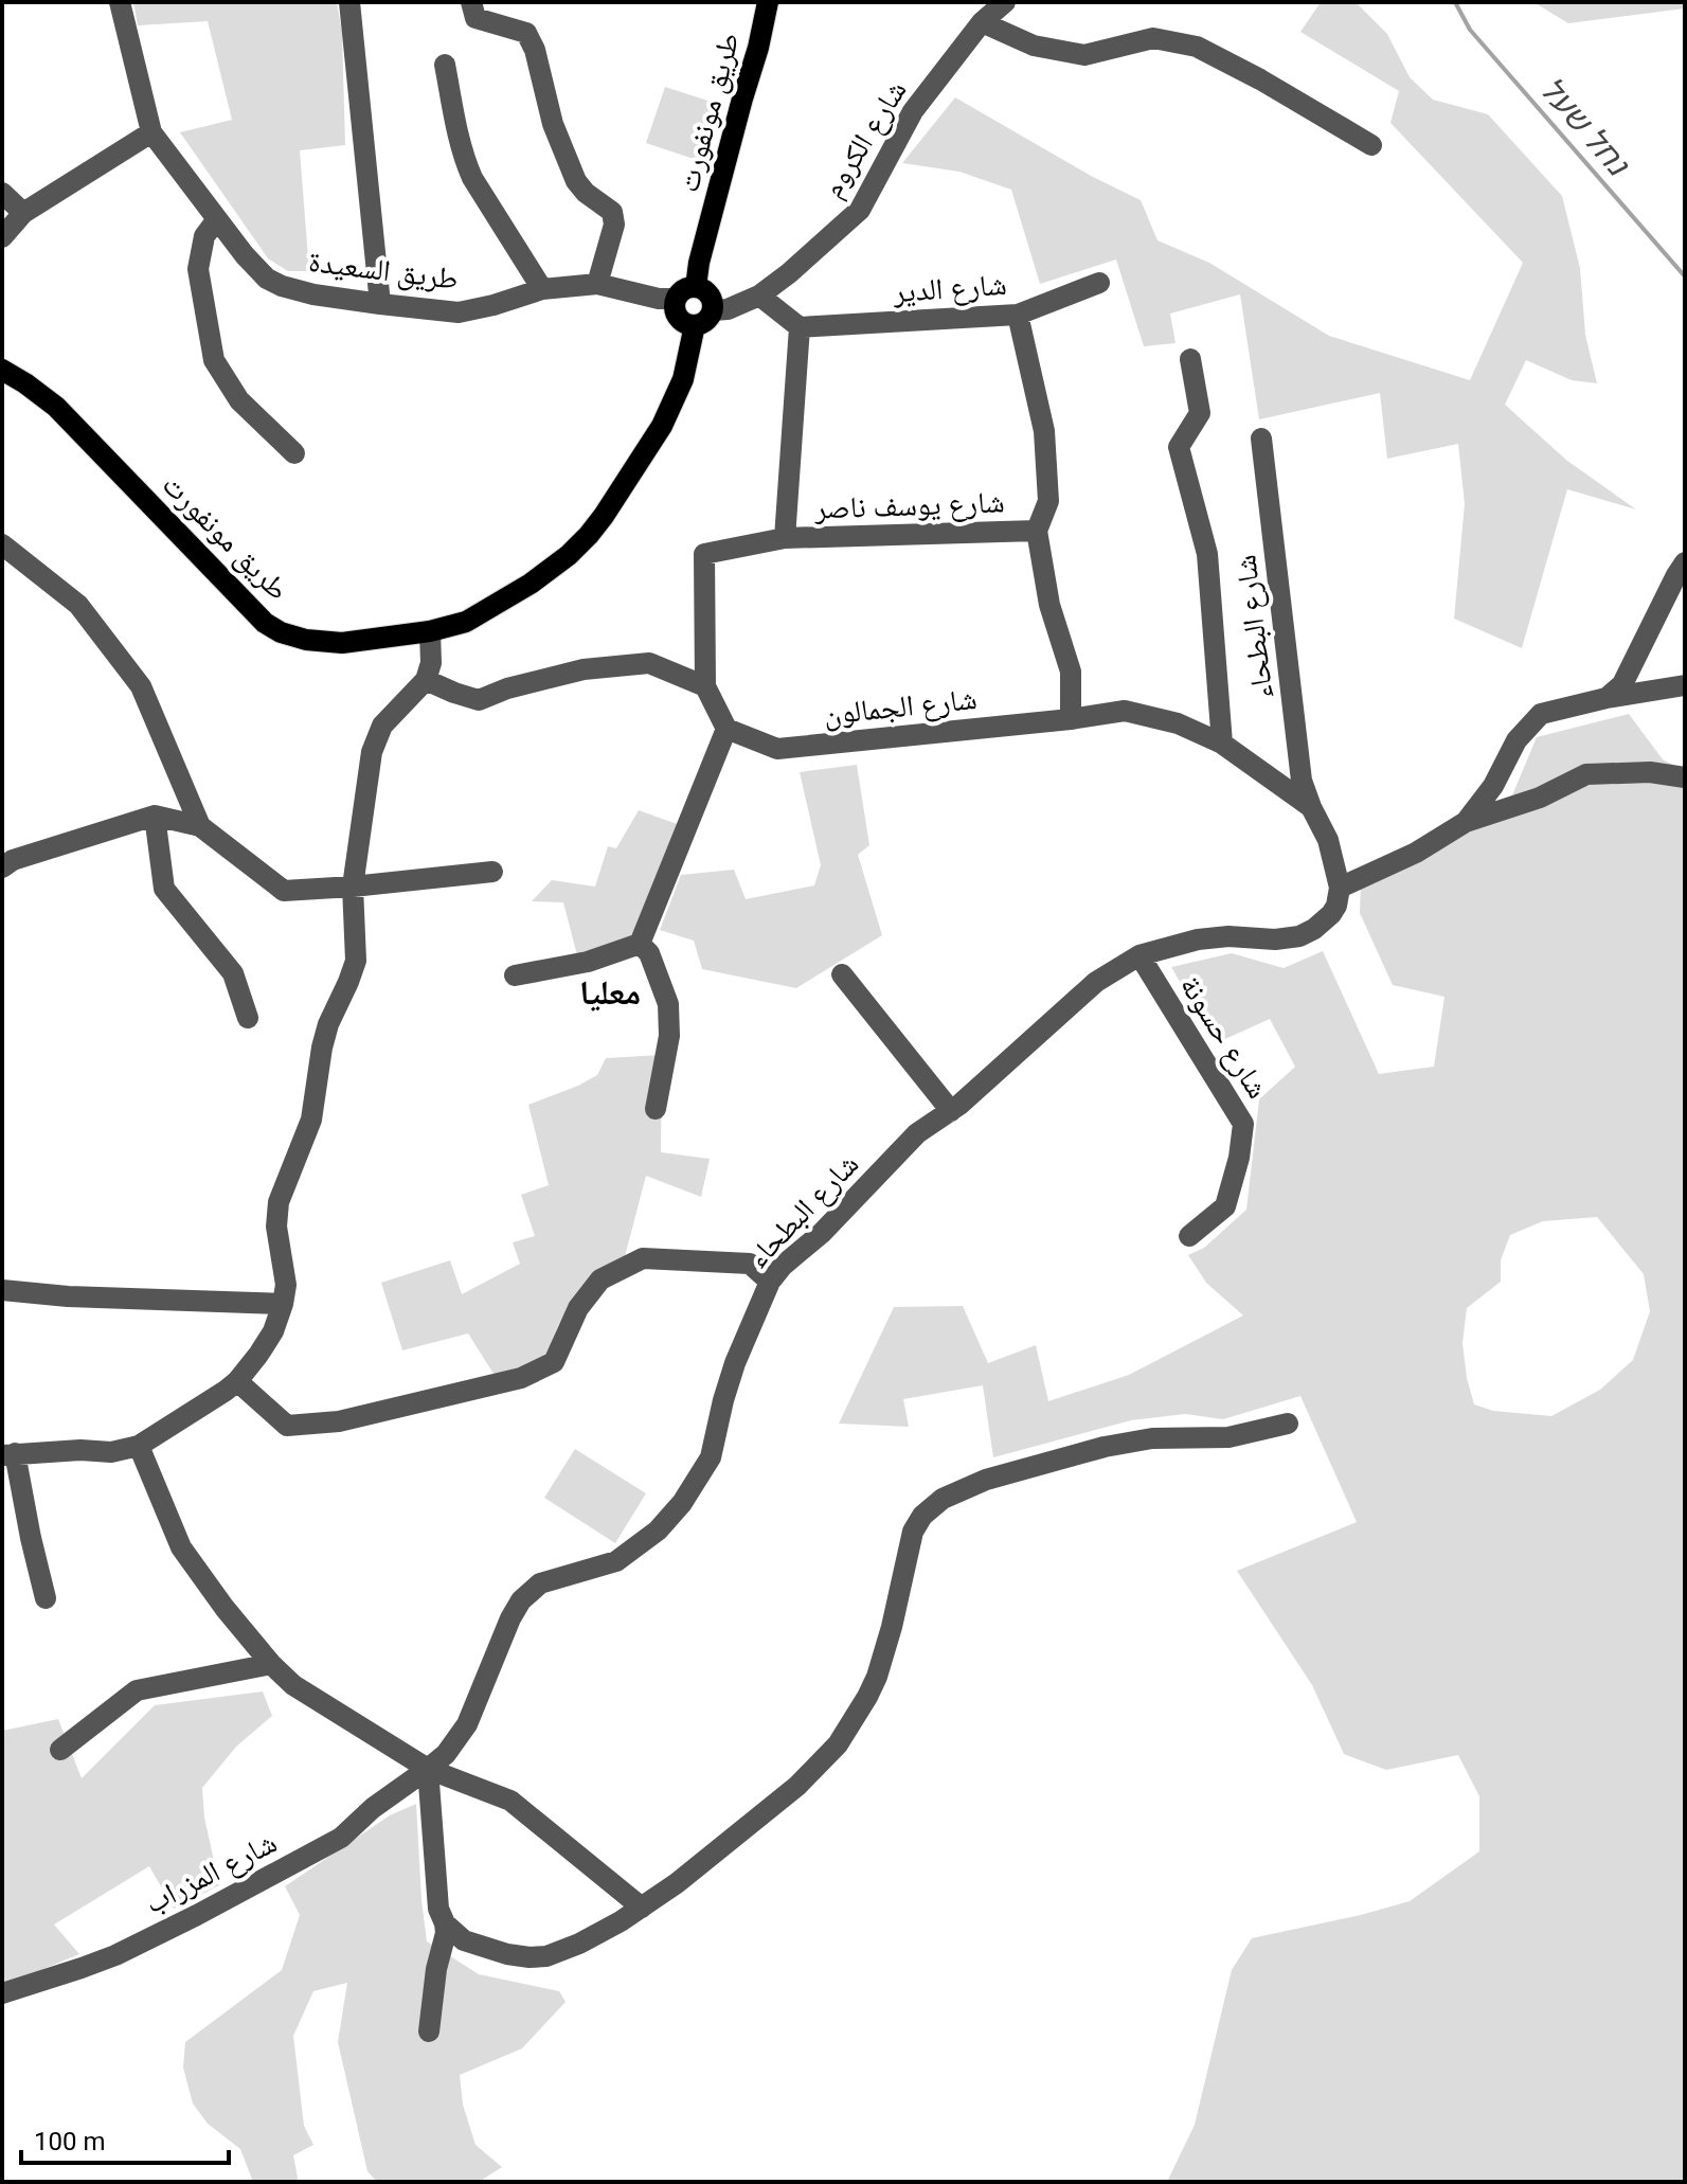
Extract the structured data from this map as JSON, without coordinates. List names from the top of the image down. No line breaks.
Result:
{"streets":{"main road":["طريق مونفورت"],"street":["شارع الكروم","طريق السعيدة","شارع الدير","شارع يوسف ناصر","شارع البطحاء","شارع الجمالون","شارع حسونة","شارع المزراب"]},"crossings":[["طريق مونفورت","شارع الكروم"],["طريق مونفورت","طريق السعيدة"],["شارع الكروم","طريق السعيدة"],["شارع الدير","شارع يوسف ناصر"],["شارع يوسف ناصر","شارع الجمالون"],["شارع البطحاء","شارع الجمالون"],["شارع البطحاء","شارع حسونة"],["شارع البطحاء","شارع المزراب"]],"districts":["معليا"],"water":["נחל שעל"],"scale_bar":"100 m"}
